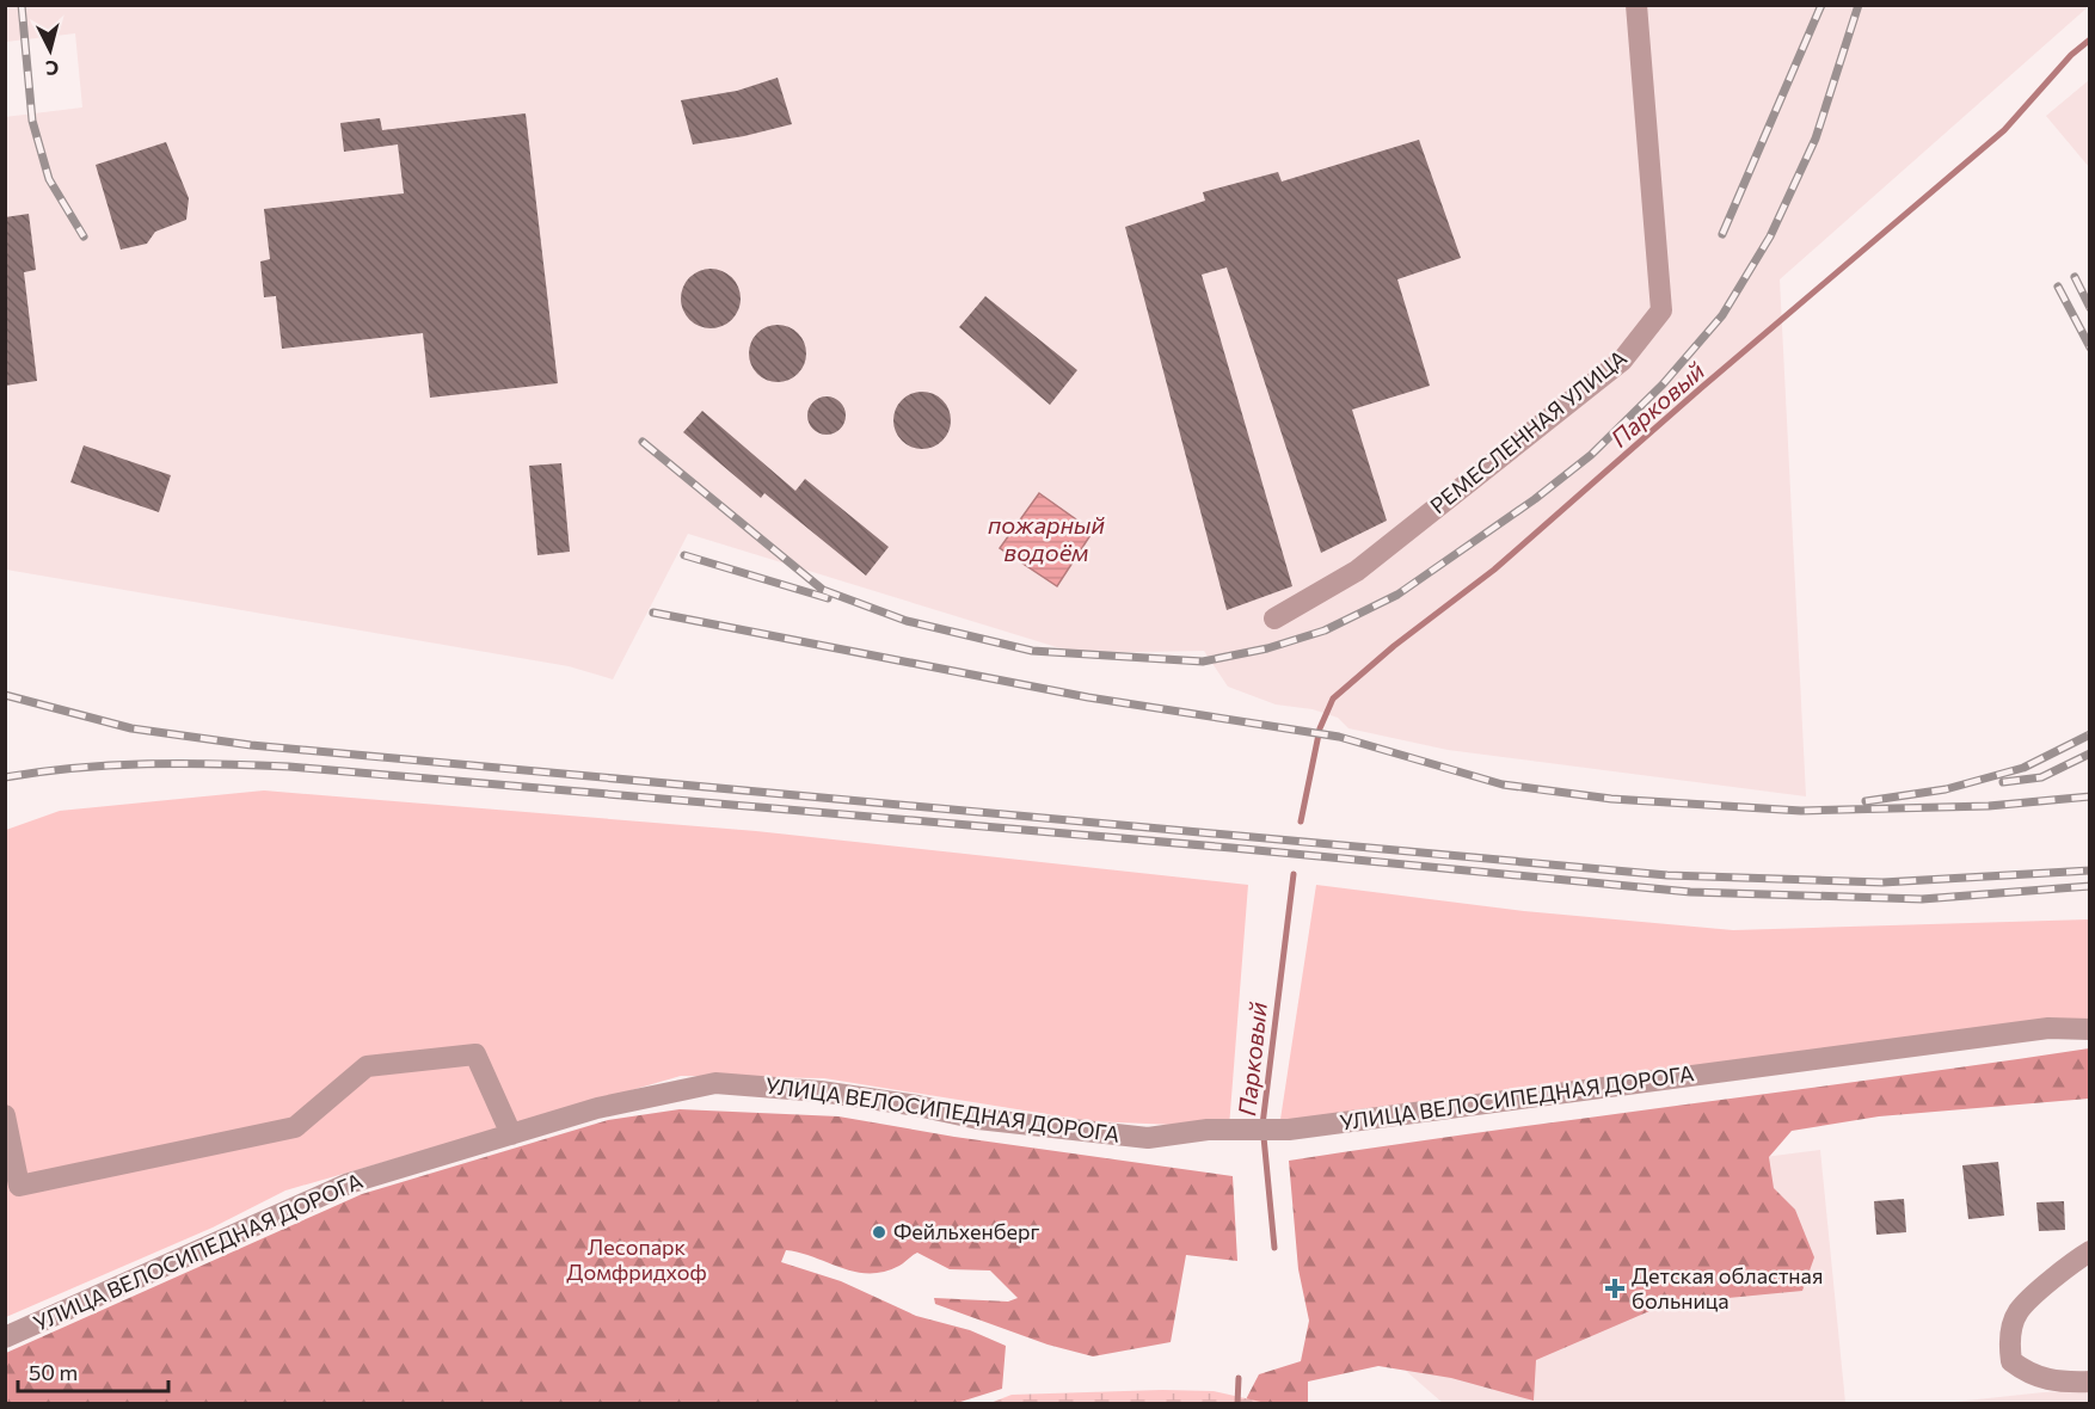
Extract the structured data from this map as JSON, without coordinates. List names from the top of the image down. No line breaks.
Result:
{"streets":{"street":["РЕМЕСЛЕННАЯ УЛИЦА","УЛИЦА ВЕЛОСИПЕДНАЯ ДОРОГА"]},"water":["Парковый","пожарный водоём"],"parks":["Лесопарк Домфридхоф"],"places":{"other":["Фейльхенберг"],"health":["Детская областная больница"]},"scale_bar":"50 m","north":"bottom"}
